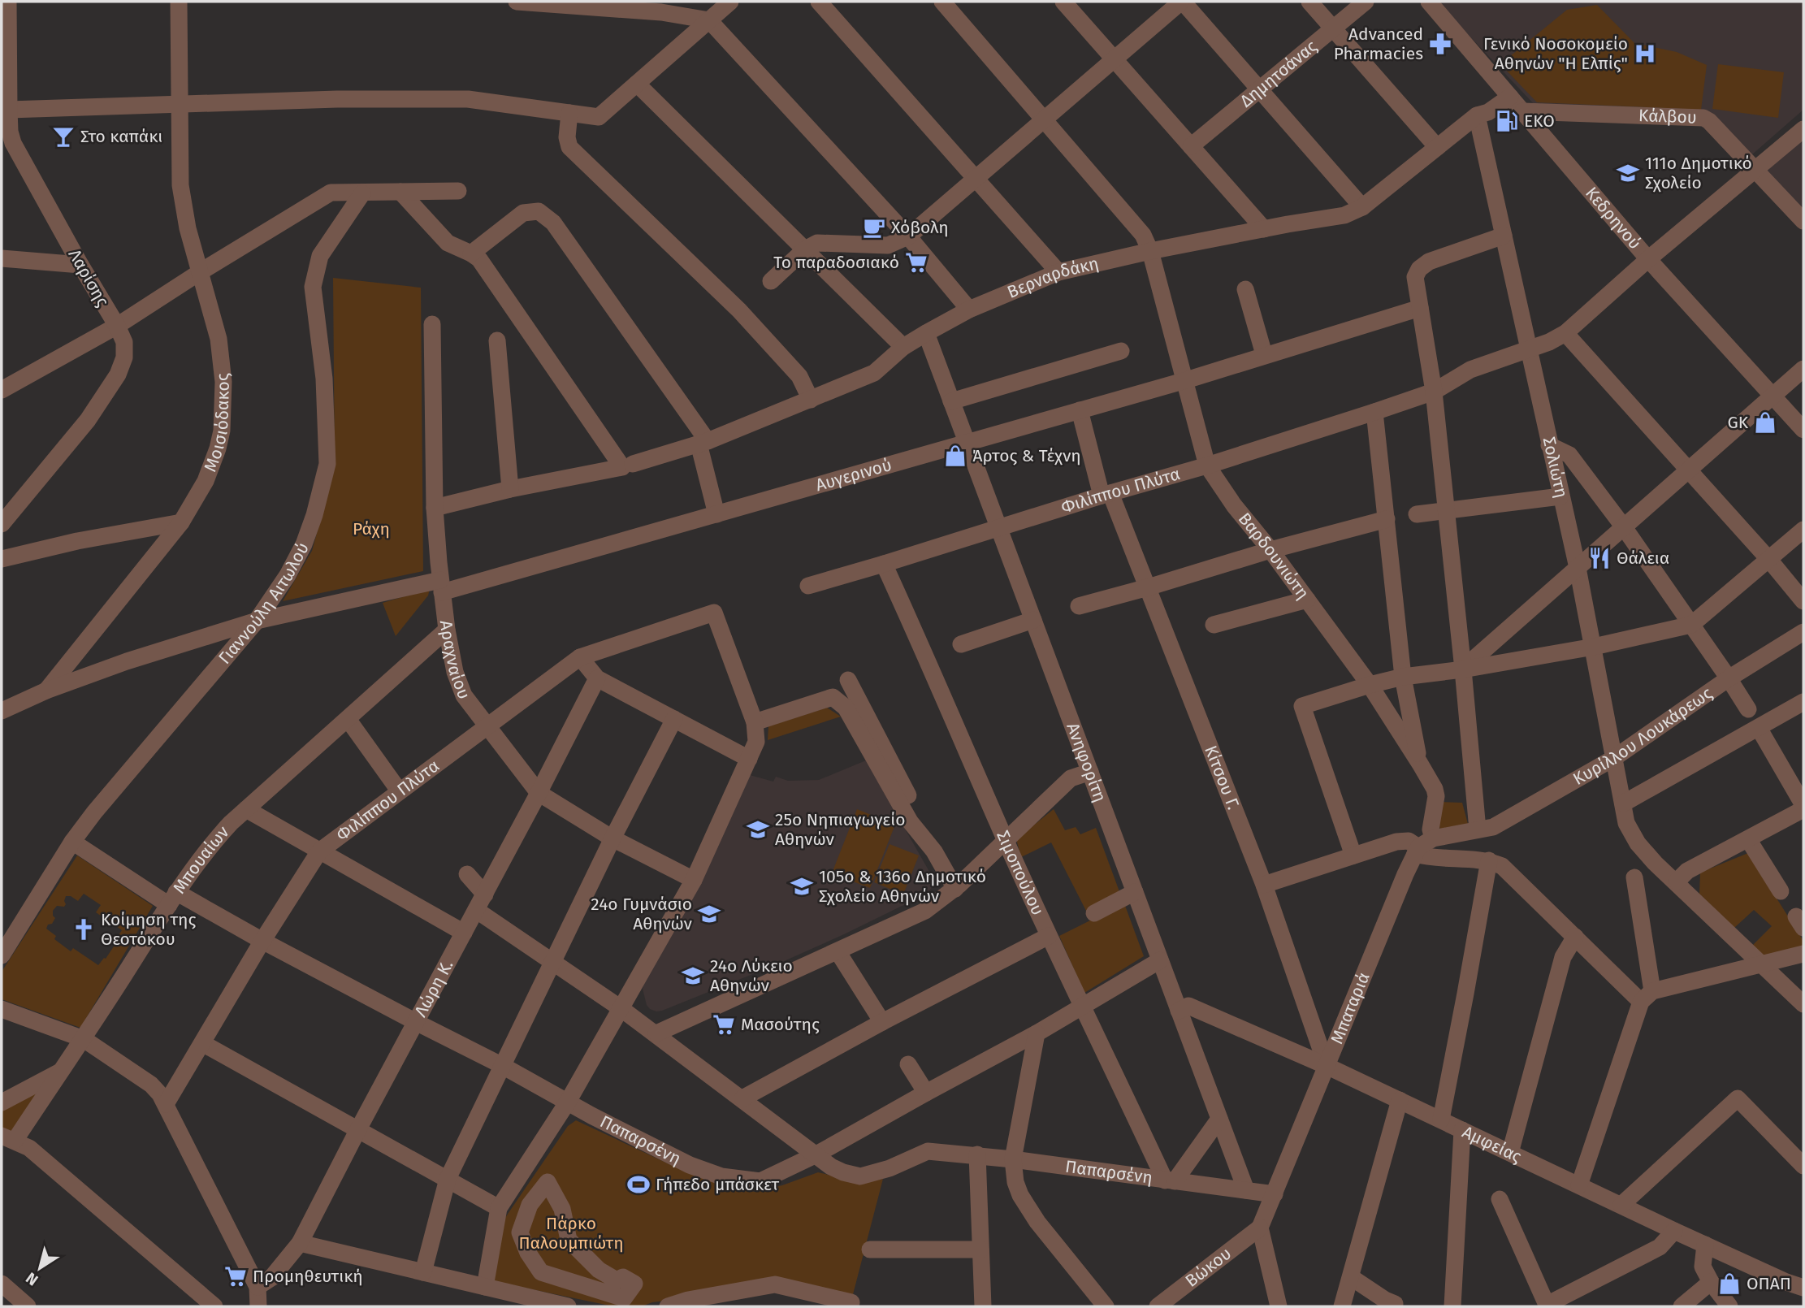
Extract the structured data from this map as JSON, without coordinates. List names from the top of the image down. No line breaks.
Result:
{"streets":{"street":["Δημητσάνας","Κάλβου","Κεδρηνού","Λαρίσης","Βερναρδάκη","Μοισιόδακος","Σολιώτη","Αυγερινού","Φιλίππου Πλύτα","Βαρδουνιώτη","Γιαννούλη Αιτωλού","Αραχναίου","Κυρίλλου Λουκάρεως","Ανηφορίτη","Κίτσου Γ.","Μπουαίων","Σιμοπούλου","Λώρη Κ.","Μπαταριά","Παπαρσένη","Αμφείας","Βώκου"]},"crossings":[["Κάλβου","Κεδρηνού"],["Κάλβου","Φιλίππου Πλύτα"],["Κεδρηνού","Βερναρδάκη"],["Κεδρηνού","Φιλίππου Πλύτα"],["Βερναρδάκη","Σολιώτη"],["Βερναρδάκη","Βαρδουνιώτη"],["Βερναρδάκη","Αραχναίου"],["Βερναρδάκη","Ανηφορίτη"],["Μοισιόδακος","Αυγερινού"],["Σολιώτη","Φιλίππου Πλύτα"],["Σολιώτη","Κυρίλλου Λουκάρεως"],["Αυγερινού","Βαρδουνιώτη"],["Αυγερινού","Γιαννούλη Αιτωλού"],["Αυγερινού","Αραχναίου"],["Αυγερινού","Ανηφορίτη"],["Αυγερινού","Κίτσου Γ."],["Φιλίππου Πλύτα","Βαρδουνιώτη"],["Φιλίππου Πλύτα","Αραχναίου"],["Φιλίππου Πλύτα","Ανηφορίτη"],["Φιλίππου Πλύτα","Κίτσου Γ."],["Φιλίππου Πλύτα","Σιμοπούλου"],["Φιλίππου Πλύτα","Παπαρσένη"],["Βαρδουνιώτη","Μπαταριά"],["Γιαννούλη Αιτωλού","Παπαρσένη"],["Αραχναίου","Μπουαίων"],["Αραχναίου","Λώρη Κ."],["Ανηφορίτη","Παπαρσένη"],["Ανηφορίτη","Αμφείας"],["Κίτσου Γ.","Μπαταριά"],["Κίτσου Γ.","Αμφείας"],["Μπουαίων","Παπαρσένη"],["Σιμοπούλου","Παπαρσένη"],["Λώρη Κ.","Παπαρσένη"],["Μπαταριά","Παπαρσένη"],["Μπαταριά","Αμφείας"],["Μπαταριά","Βώκου"]],"parks":["Ράχη","Πάρκο Παλουμπιώτη"],"places":{"pharmacy":["Advanced Pharmacies"],"hospital":["Γενικό Νοσοκομείο Αθηνών \"Η Ελπίς\""],"fuel station":["EKO"],"bar":["Στο καπάκι"],"school or university":["111ο Δημοτικό Σχολείο","25ο Νηπιαγωγείο Αθηνών","105ο & 136ο Δημοτικό Σχολείο Αθηνών","24ο Γυμνάσιο Αθηνών","24ο Λύκειο Αθηνών"],"cafe":["Χόβολη"],"supermarket":["Το παραδοσιακό","Μασούτης","Προμηθευτική"],"shop":["GK","Άρτος & Τέχνη","ΟΠΑΠ"],"restaurant":["Θάλεια"],"church":["Κοίμηση της Θεοτόκου"],"sports":["Γήπεδο μπάσκετ"]},"north":"bottom left"}
